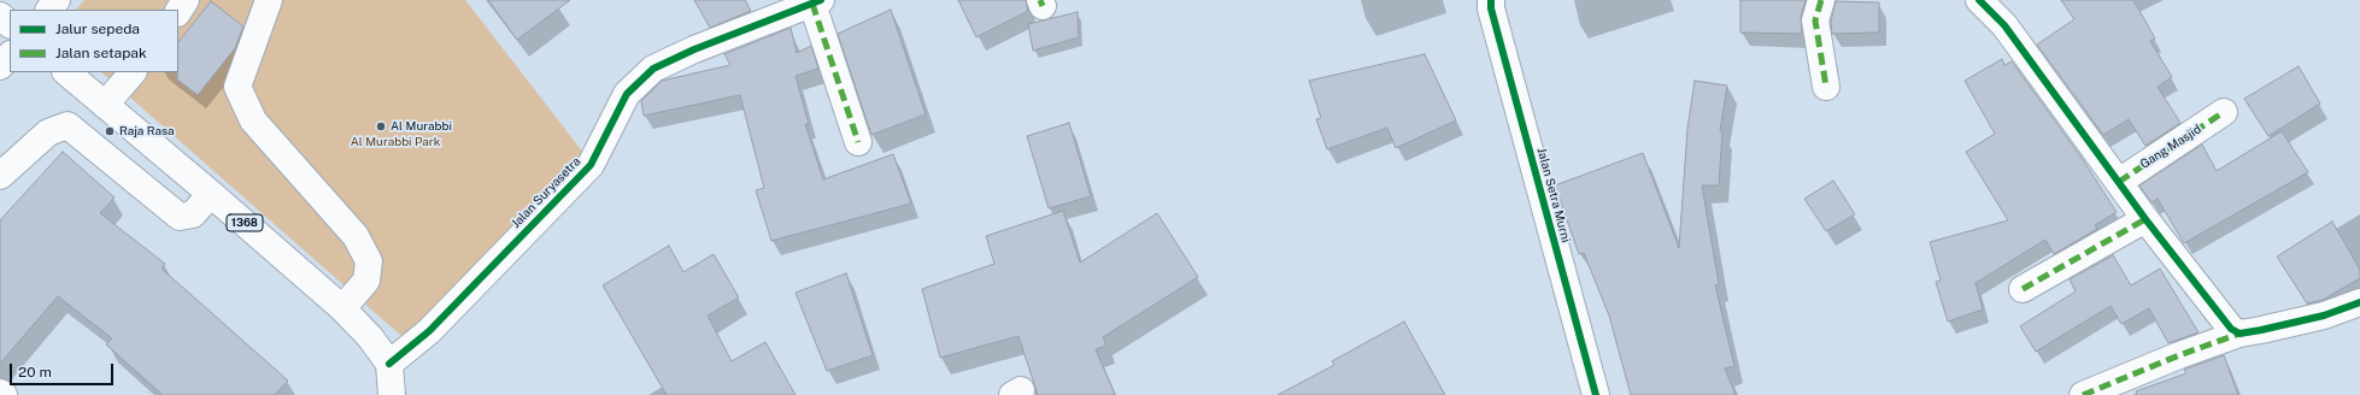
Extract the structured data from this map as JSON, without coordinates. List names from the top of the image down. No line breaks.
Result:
{"streets":{"street":["Gang Masjid","Jalan Suryasetra","Jalan Setra Murni","1368"]},"crossings":[["Jalan Suryasetra","1368"]],"parks":["Al Murabbi Park"],"places":["Al Murabbi","Raja Rasa"],"legend":["Jalur sepeda","Jalan setapak"],"scale_bar":"20 m"}
